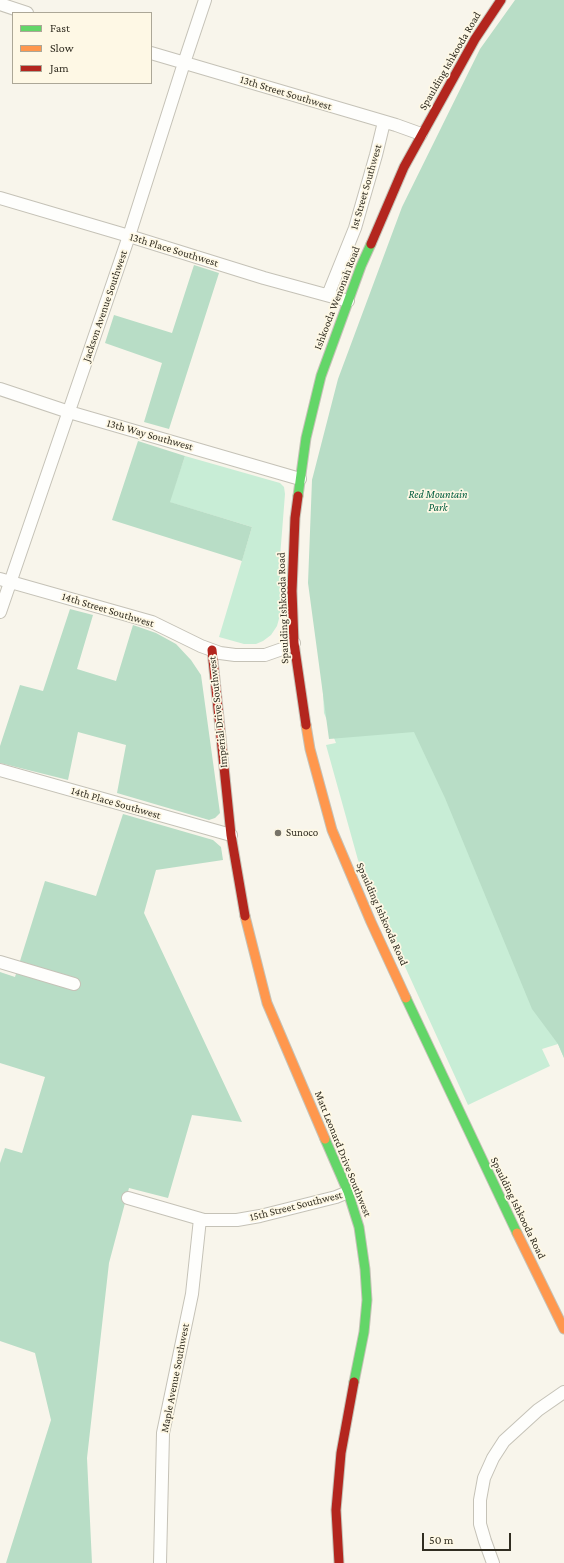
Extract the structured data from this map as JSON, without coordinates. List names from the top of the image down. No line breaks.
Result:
{"streets":{"street":["Spaulding Ishkooda Road","13th Street Southwest","1st Street Southwest","13th Place Southwest","Ishkooda Wenonah Road","Jackson Avenue Southwest","13th Way Southwest","14th Street Southwest","Imperial Drive Southwest","14th Place Southwest","Matt Leonard Drive Southwest","15th Street Southwest","Maple Avenue Southwest"]},"crossings":[["Spaulding Ishkooda Road","13th Street Southwest"],["Spaulding Ishkooda Road","Ishkooda Wenonah Road"],["Spaulding Ishkooda Road","13th Way Southwest"],["Spaulding Ishkooda Road","Imperial Drive Southwest"],["13th Street Southwest","1st Street Southwest"],["13th Street Southwest","Ishkooda Wenonah Road"],["13th Street Southwest","Jackson Avenue Southwest"],["1st Street Southwest","13th Place Southwest"],["13th Place Southwest","Ishkooda Wenonah Road"],["13th Place Southwest","Jackson Avenue Southwest"],["Ishkooda Wenonah Road","13th Way Southwest"],["Jackson Avenue Southwest","13th Way Southwest"],["Jackson Avenue Southwest","14th Street Southwest"],["14th Street Southwest","Imperial Drive Southwest"],["Imperial Drive Southwest","14th Place Southwest"],["Imperial Drive Southwest","Matt Leonard Drive Southwest"],["14th Place Southwest","Matt Leonard Drive Southwest"],["Matt Leonard Drive Southwest","15th Street Southwest"],["15th Street Southwest","Maple Avenue Southwest"]],"parks":["Red Mountain Park"],"places":["Sunoco"],"legend":["Fast","Slow","Jam"],"scale_bar":"50 m"}
